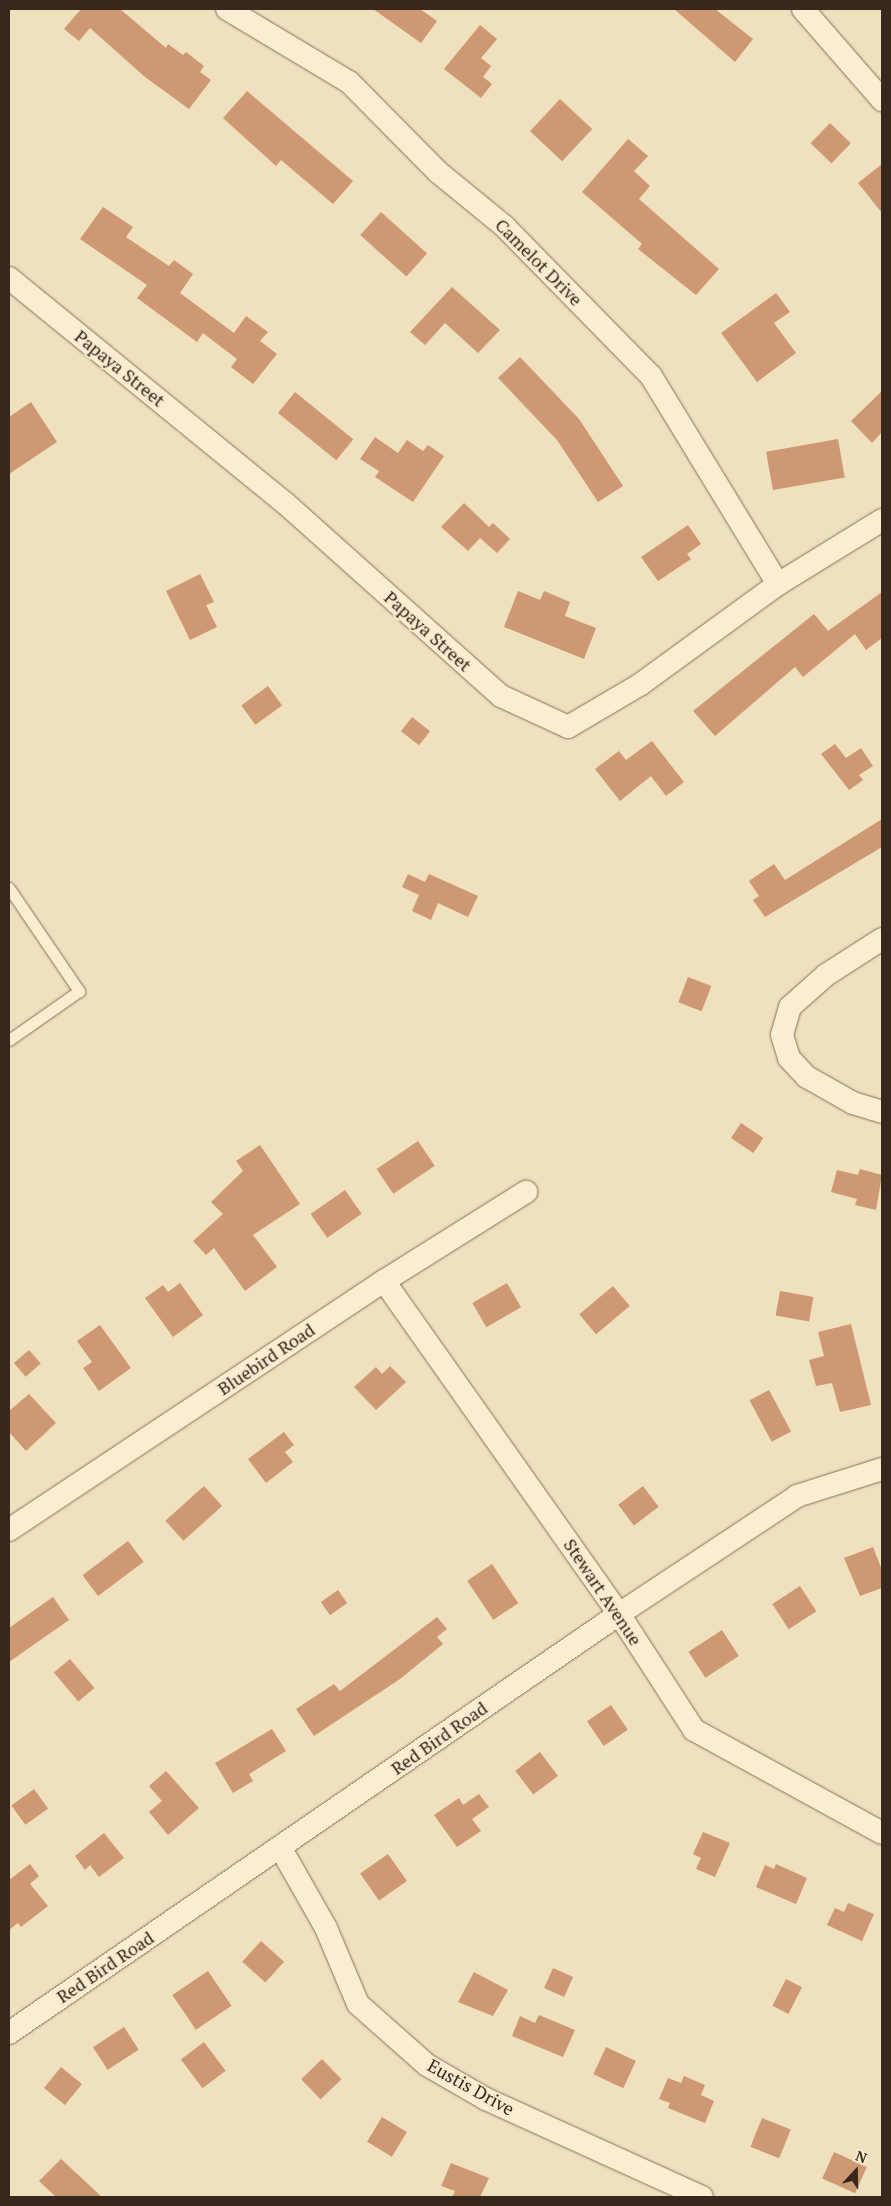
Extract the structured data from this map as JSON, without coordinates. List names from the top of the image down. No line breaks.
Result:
{"streets":{"street":["Camelot Drive","Papaya Street","Bluebird Road","Stewart Avenue","Red Bird Road","Eustis Drive"]},"crossings":[["Camelot Drive","Papaya Street"],["Bluebird Road","Stewart Avenue"],["Stewart Avenue","Red Bird Road"],["Red Bird Road","Eustis Drive"]],"north":"top"}
